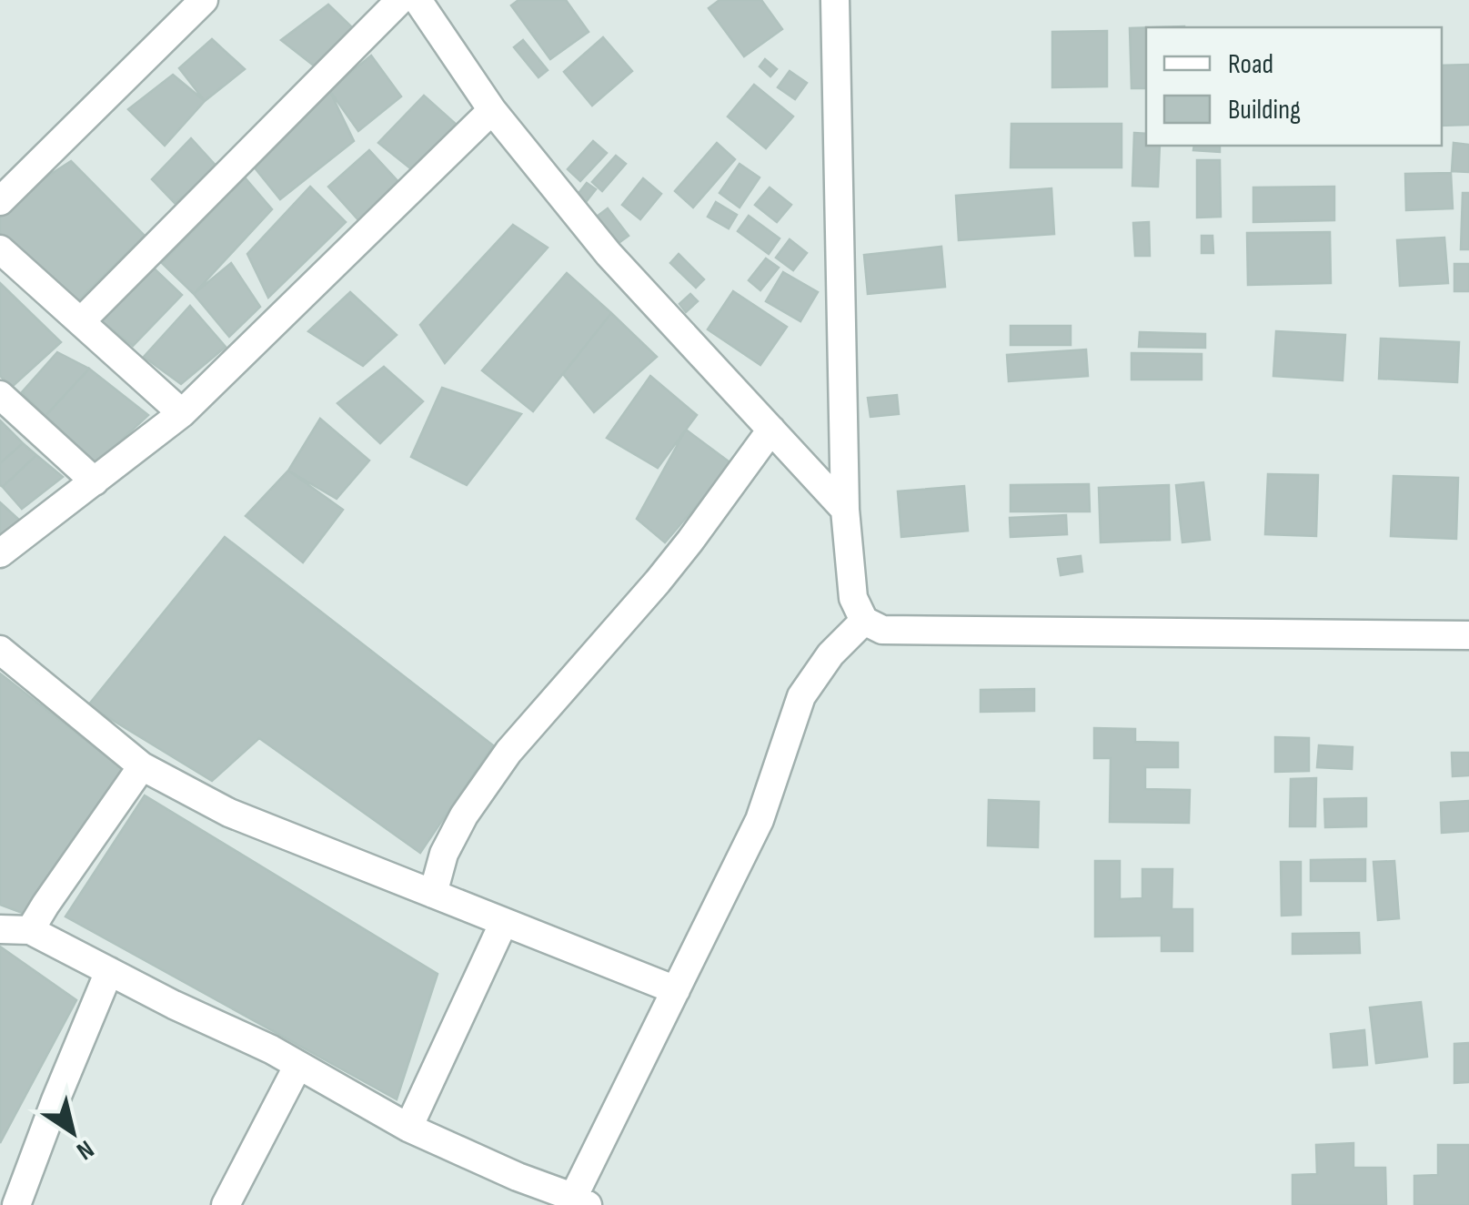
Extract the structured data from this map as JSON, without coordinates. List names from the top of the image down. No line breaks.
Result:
{"legend":["Road","Building"],"north":"bottom right"}
